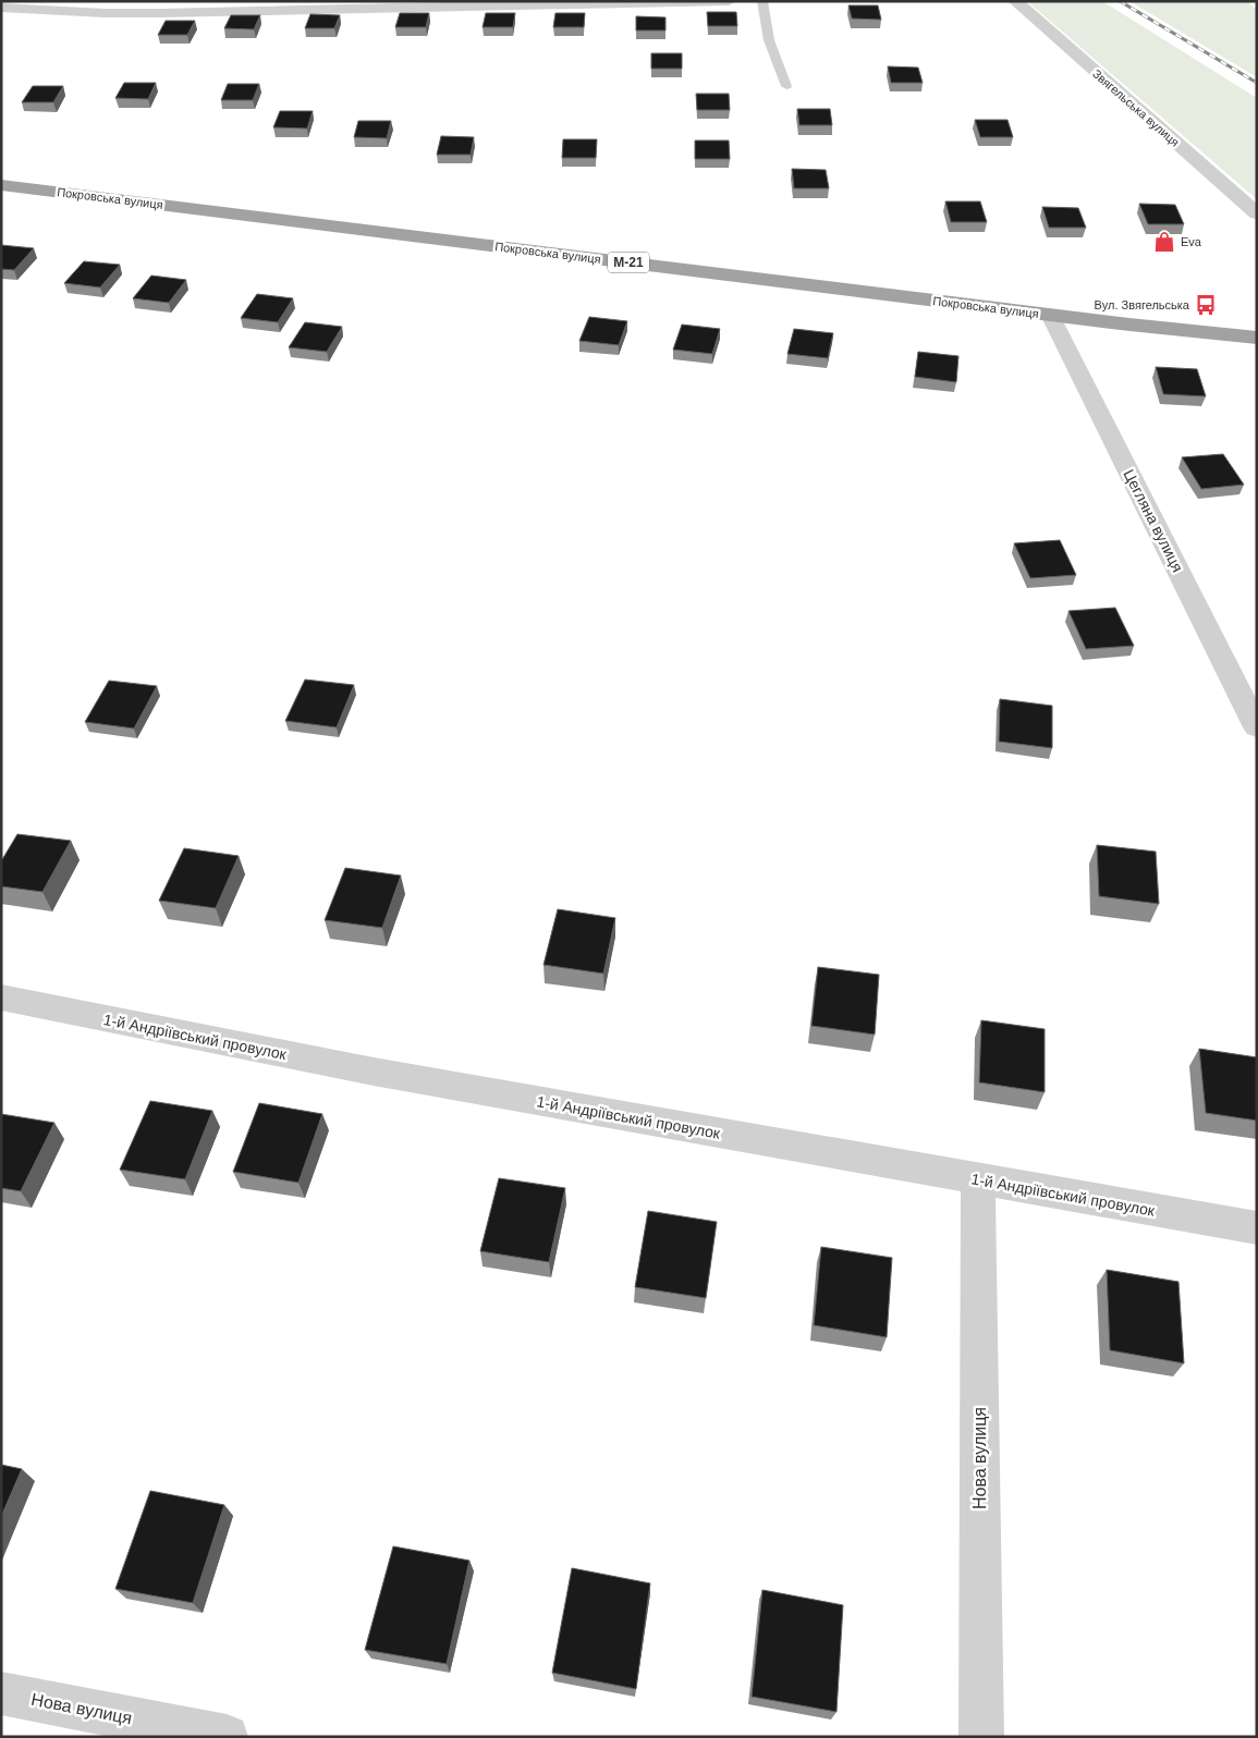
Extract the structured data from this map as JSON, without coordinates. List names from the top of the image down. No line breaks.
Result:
{"streets":{"highway":["Покровська вулиця","М-21"],"street":["Звягельська вулиця","Цегляна вулиця","1-й Андріївський провулок","Нова вулиця"]},"crossings":[["Покровська вулиця","Цегляна вулиця"],["1-й Андріївський провулок","Нова вулиця"]],"places":{"shop":["Eva"],"bus stop":["Вул. Звягельська"]}}
